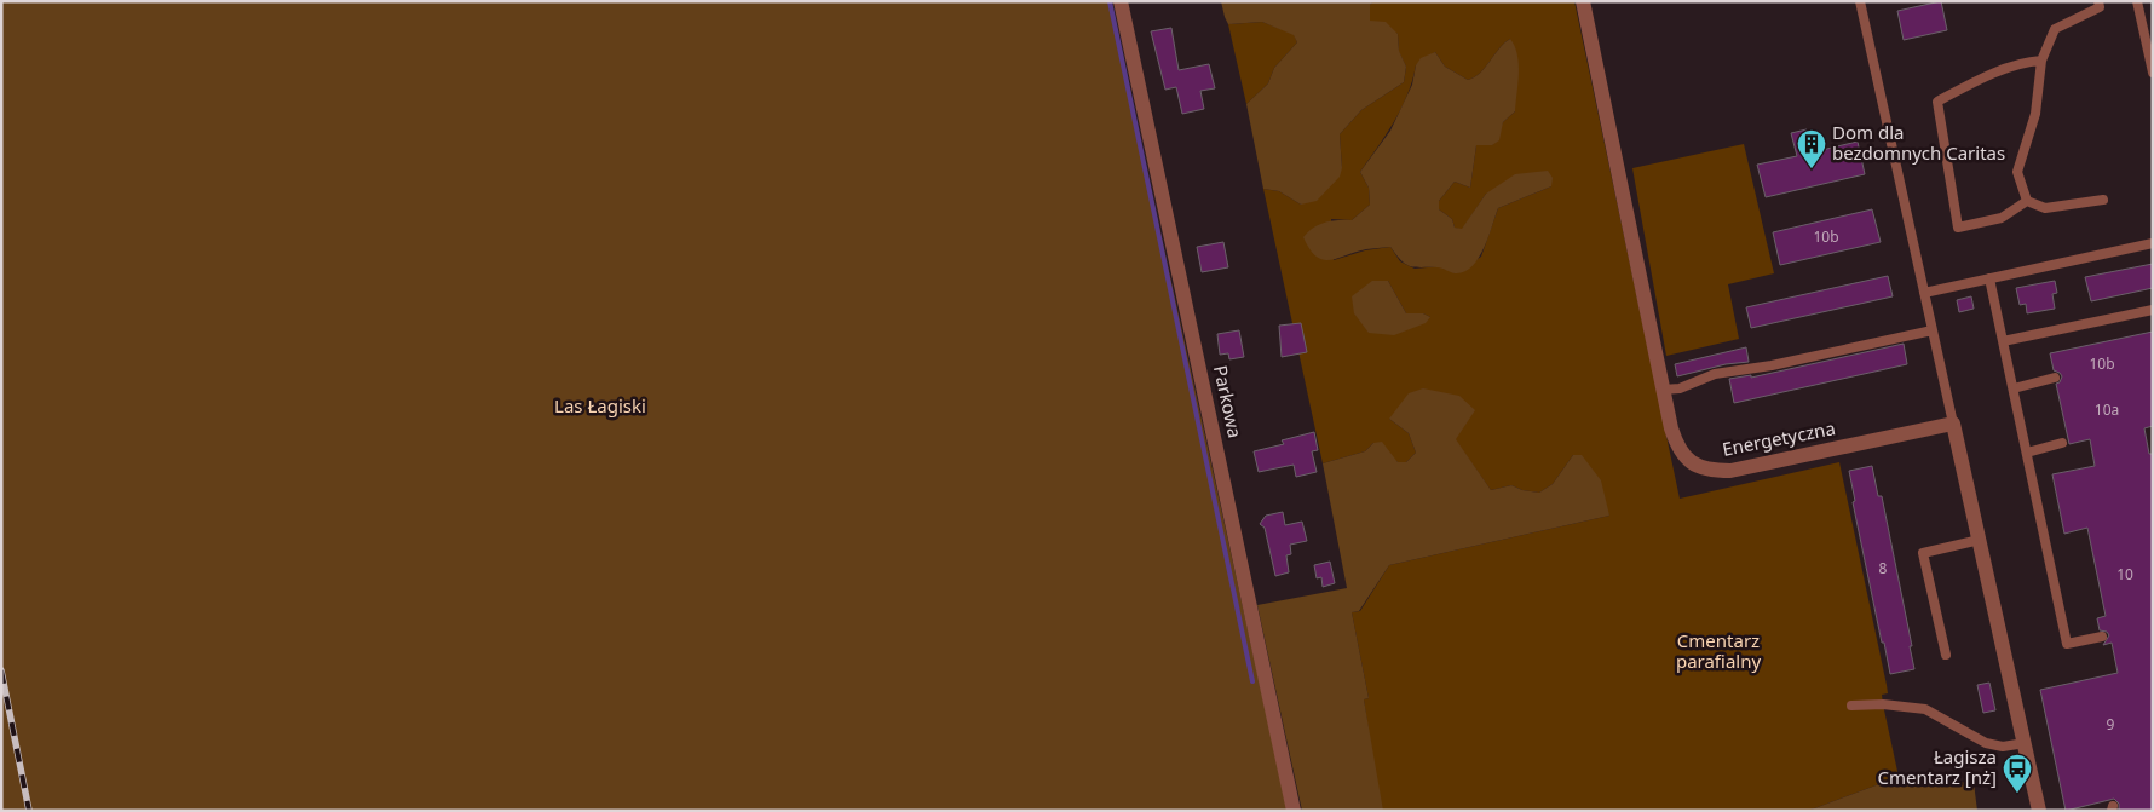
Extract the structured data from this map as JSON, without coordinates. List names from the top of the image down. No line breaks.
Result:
{"streets":{"street":["Parkowa","Energetyczna"]},"parks":["Las Łagiski","Cmentarz parafialny"],"places":{"building":["Dom dla bezdomnych Caritas"],"bus stop":["Łagisza Cmentarz [nż]"]},"house_numbers":["10b","10b","10a","8","10","9"]}
